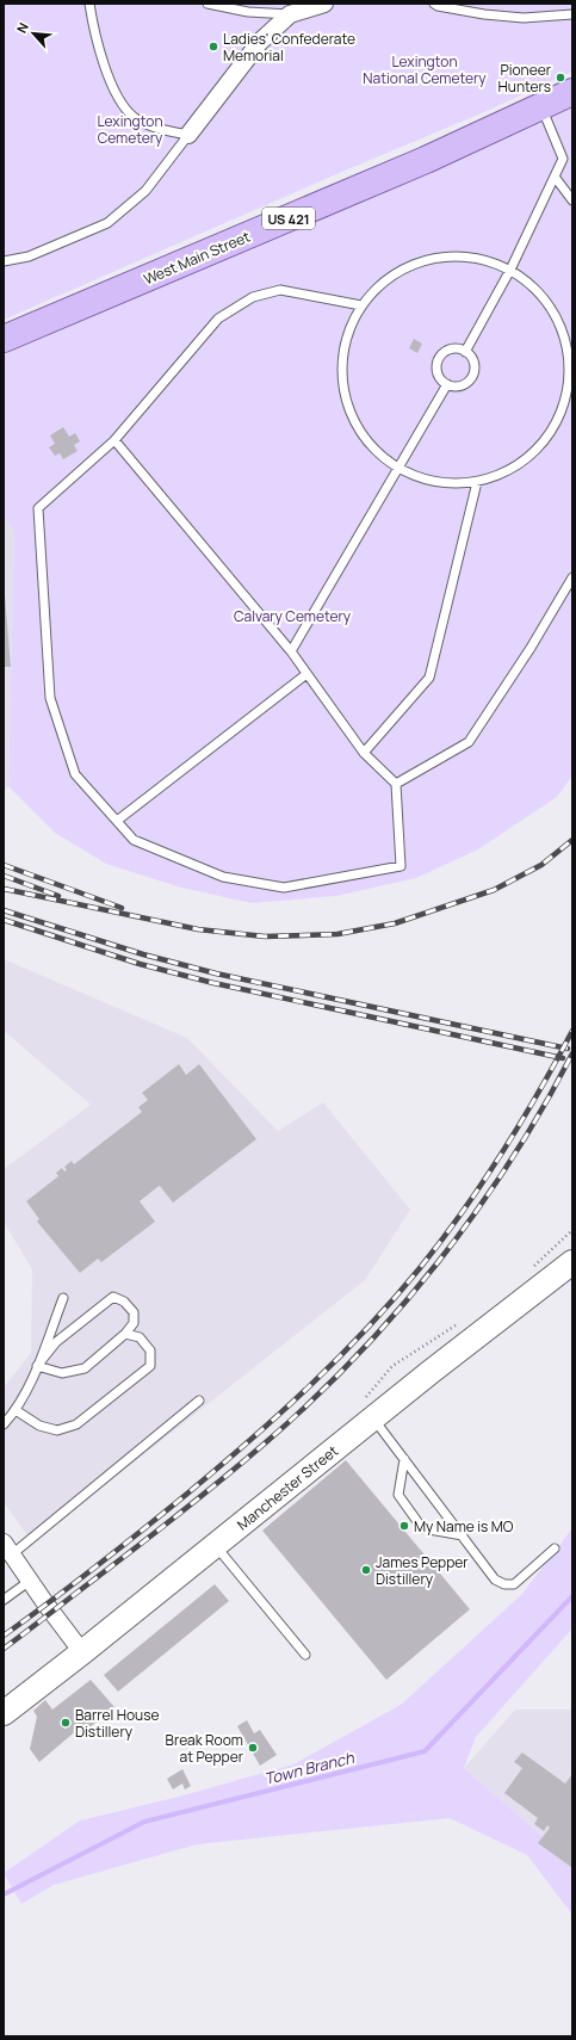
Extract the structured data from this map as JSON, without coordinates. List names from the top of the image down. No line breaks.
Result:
{"streets":{"main road":["US 421","West Main Street","Manchester Street"]},"water":["Town Branch"],"parks":["Lexington National Cemetery","Lexington Cemetery","Calvary Cemetery"],"places":["Ladies' Confederate Memorial","Pioneer Hunters","My Name is MO","James Pepper Distillery","Barrel House Distillery","Break Room at Pepper"],"north":"top left"}
